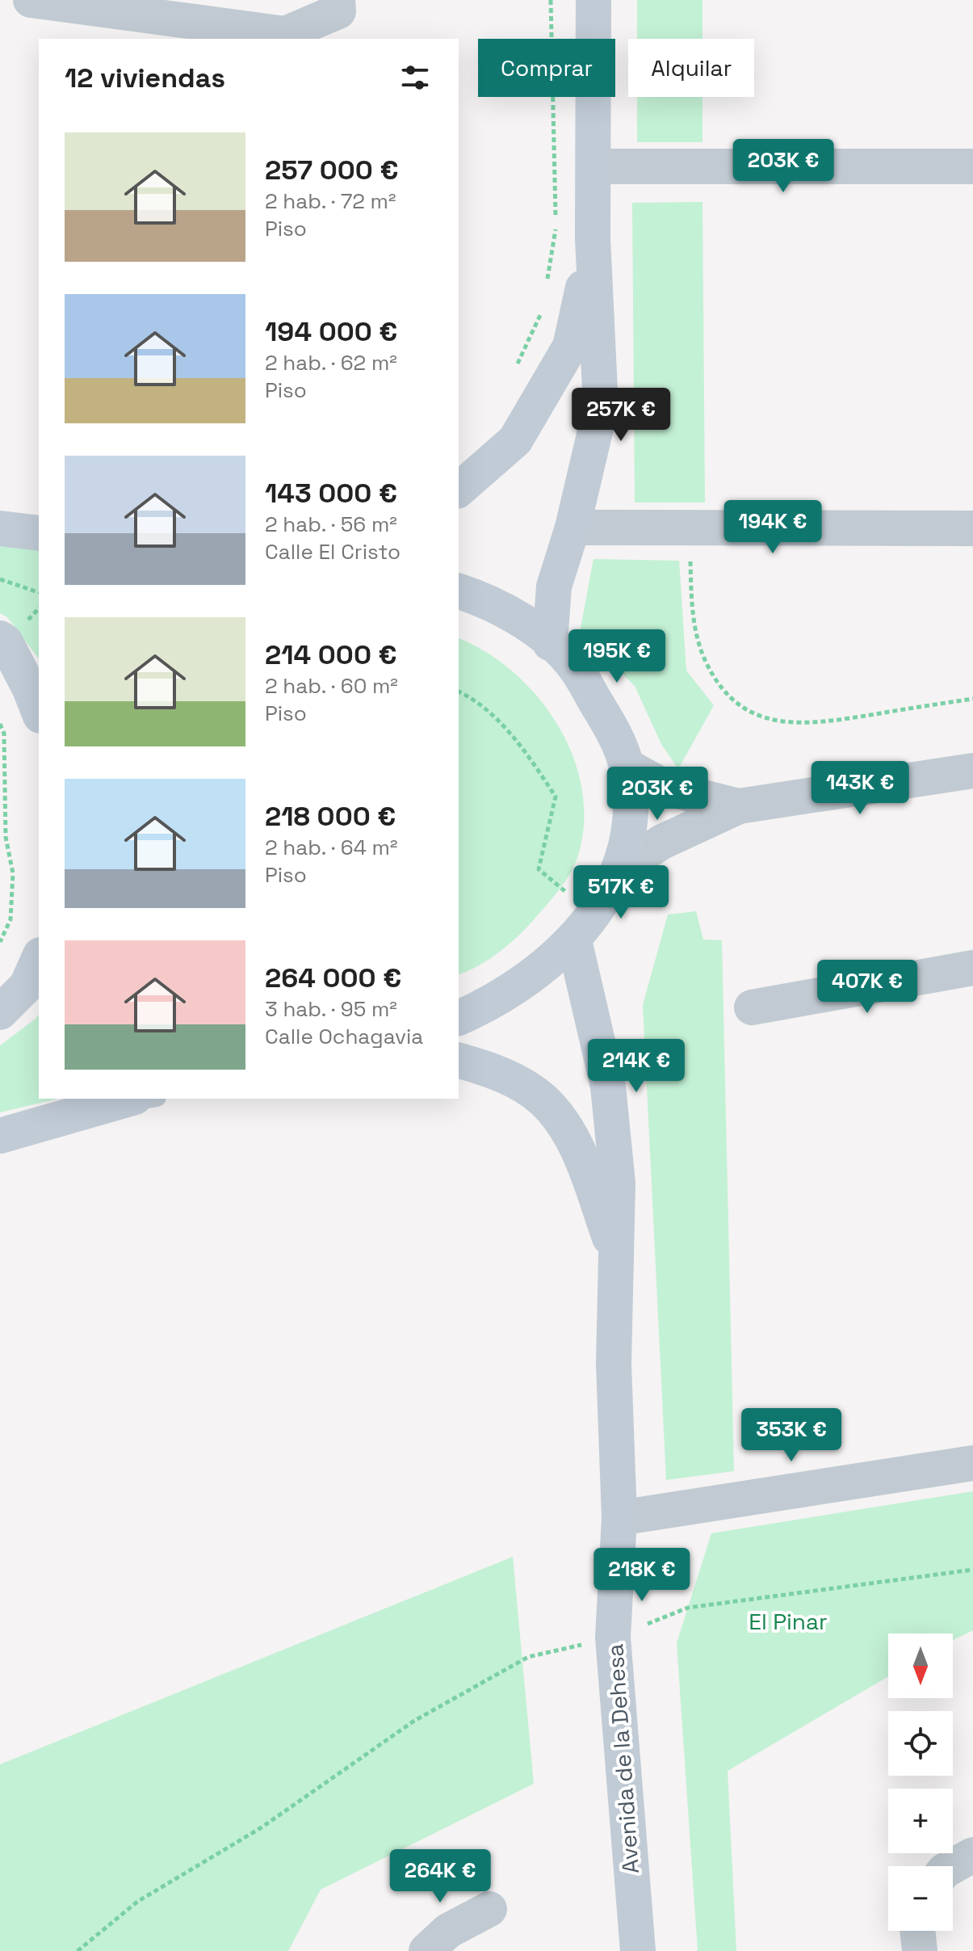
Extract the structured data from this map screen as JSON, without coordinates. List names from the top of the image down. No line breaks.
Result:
{"streets":{"street":["Avenida de la Dehesa"]},"parks":["El Pinar"],"north":"bottom","page":{"chip":["Comprar","Alquilar"],"heading":"12 viviendas","list":[{"name":"257 000 €","note":"2 hab. · 72 m² · Piso"},{"name":"194 000 €","note":"2 hab. · 62 m² · Piso"},{"name":"143 000 €","note":"2 hab. · 56 m² · Calle El Cristo"},{"name":"214 000 €","note":"2 hab. · 60 m² · Piso"},{"name":"218 000 €","note":"2 hab. · 64 m² · Piso"},{"name":"264 000 €","note":"3 hab. · 95 m² · Calle Ochagavia"}],"price":["203K €","257K €","194K €","195K €","143K €","203K €","517K €","407K €","214K €","353K €","218K €","264K €"],"map_buttons":["+","−"]}}
